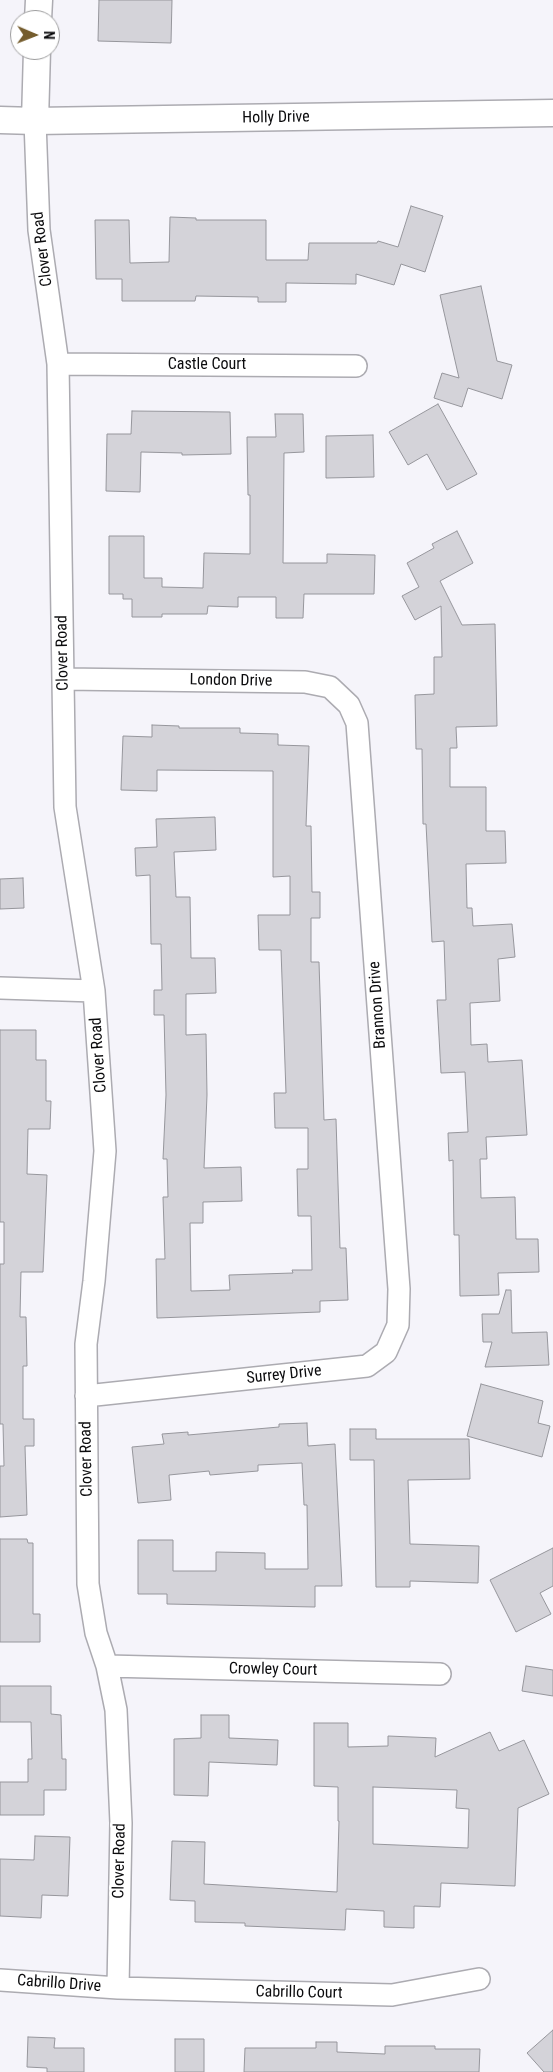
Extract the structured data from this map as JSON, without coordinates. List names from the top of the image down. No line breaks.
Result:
{"streets":{"street":["Holly Drive","Clover Road","Castle Court","London Drive","Brannon Drive","Surrey Drive","Crowley Court","Cabrillo Drive","Cabrillo Court"]},"crossings":[["Holly Drive","Clover Road"],["Clover Road","Castle Court"],["Clover Road","London Drive"],["Clover Road","Surrey Drive"],["Clover Road","Crowley Court"],["Clover Road","Cabrillo Drive"],["Clover Road","Cabrillo Court"],["London Drive","Brannon Drive"],["Brannon Drive","Surrey Drive"],["Cabrillo Drive","Cabrillo Court"]],"north":"right"}
